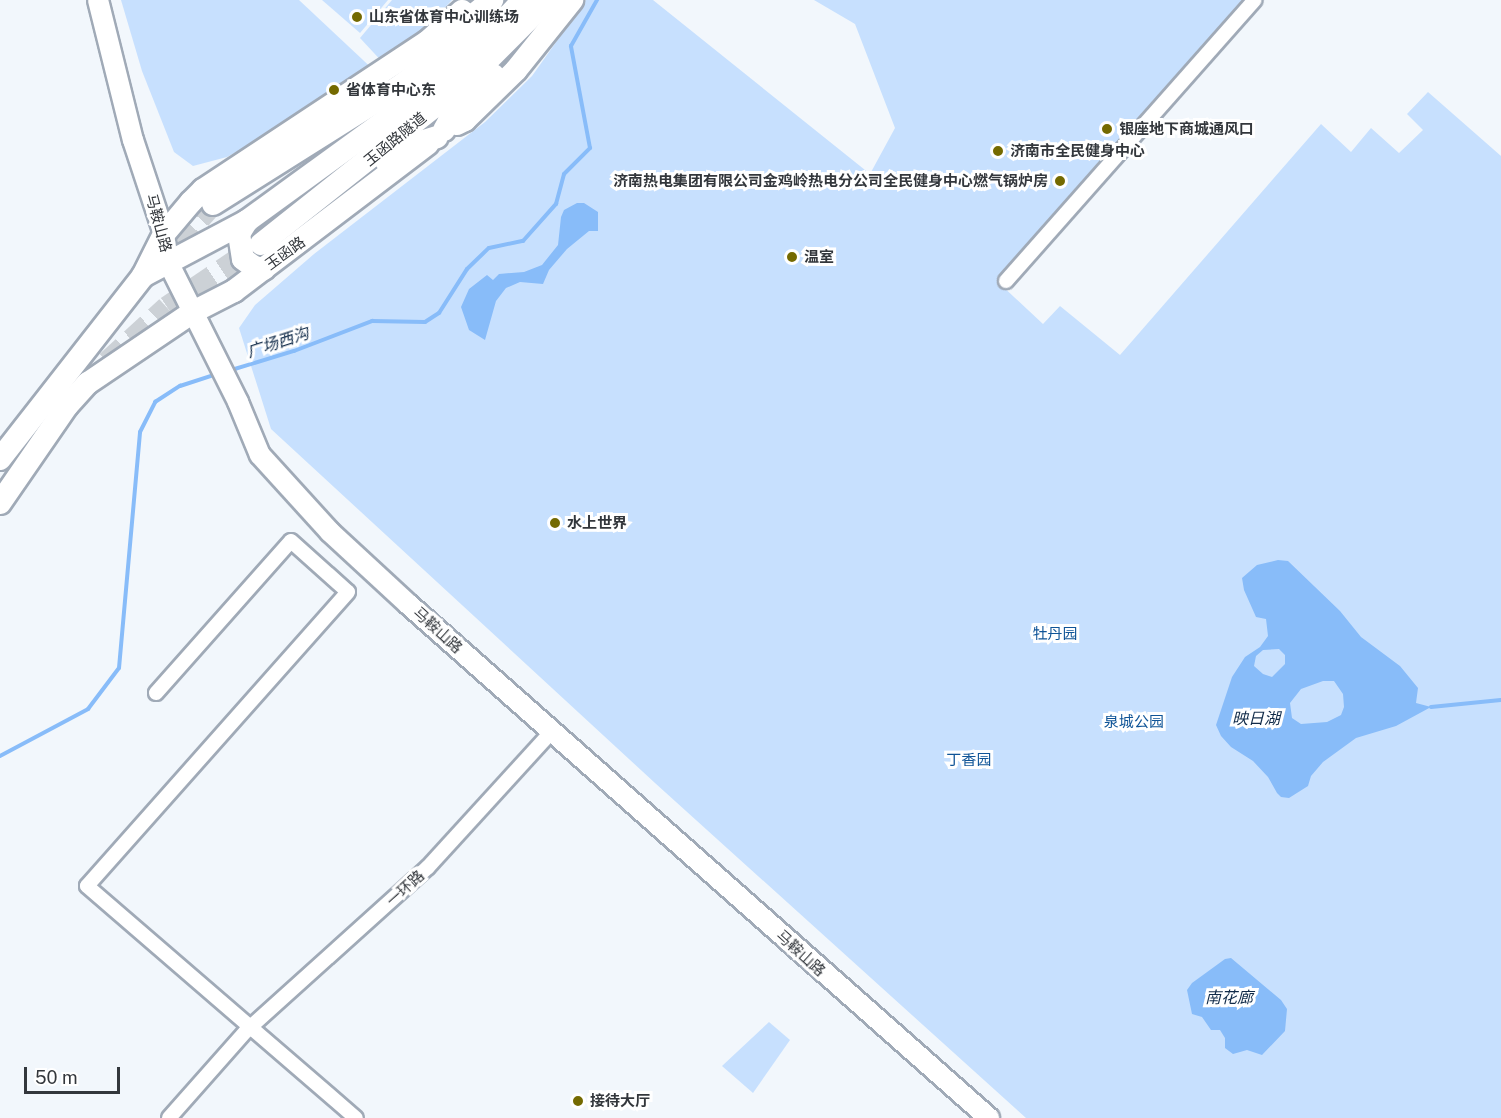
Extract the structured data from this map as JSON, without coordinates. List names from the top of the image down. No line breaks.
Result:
{"streets":{"main road":["玉函路隧道","马鞍山路","玉函路"],"street":["一环路"]},"crossings":[["马鞍山路","玉函路"],["马鞍山路","一环路"]],"water":["广场西沟","映日湖","南花廊"],"parks":["牡丹园","泉城公园","丁香园"],"places":["山东省体育中心训练场","省体育中心东","银座地下商城通风口","济南市全民健身中心","济南热电集团有限公司金鸡岭热电分公司全民健身中心燃气锅炉房","温室","水上世界","接待大厅"],"scale_bar":"50 m"}
